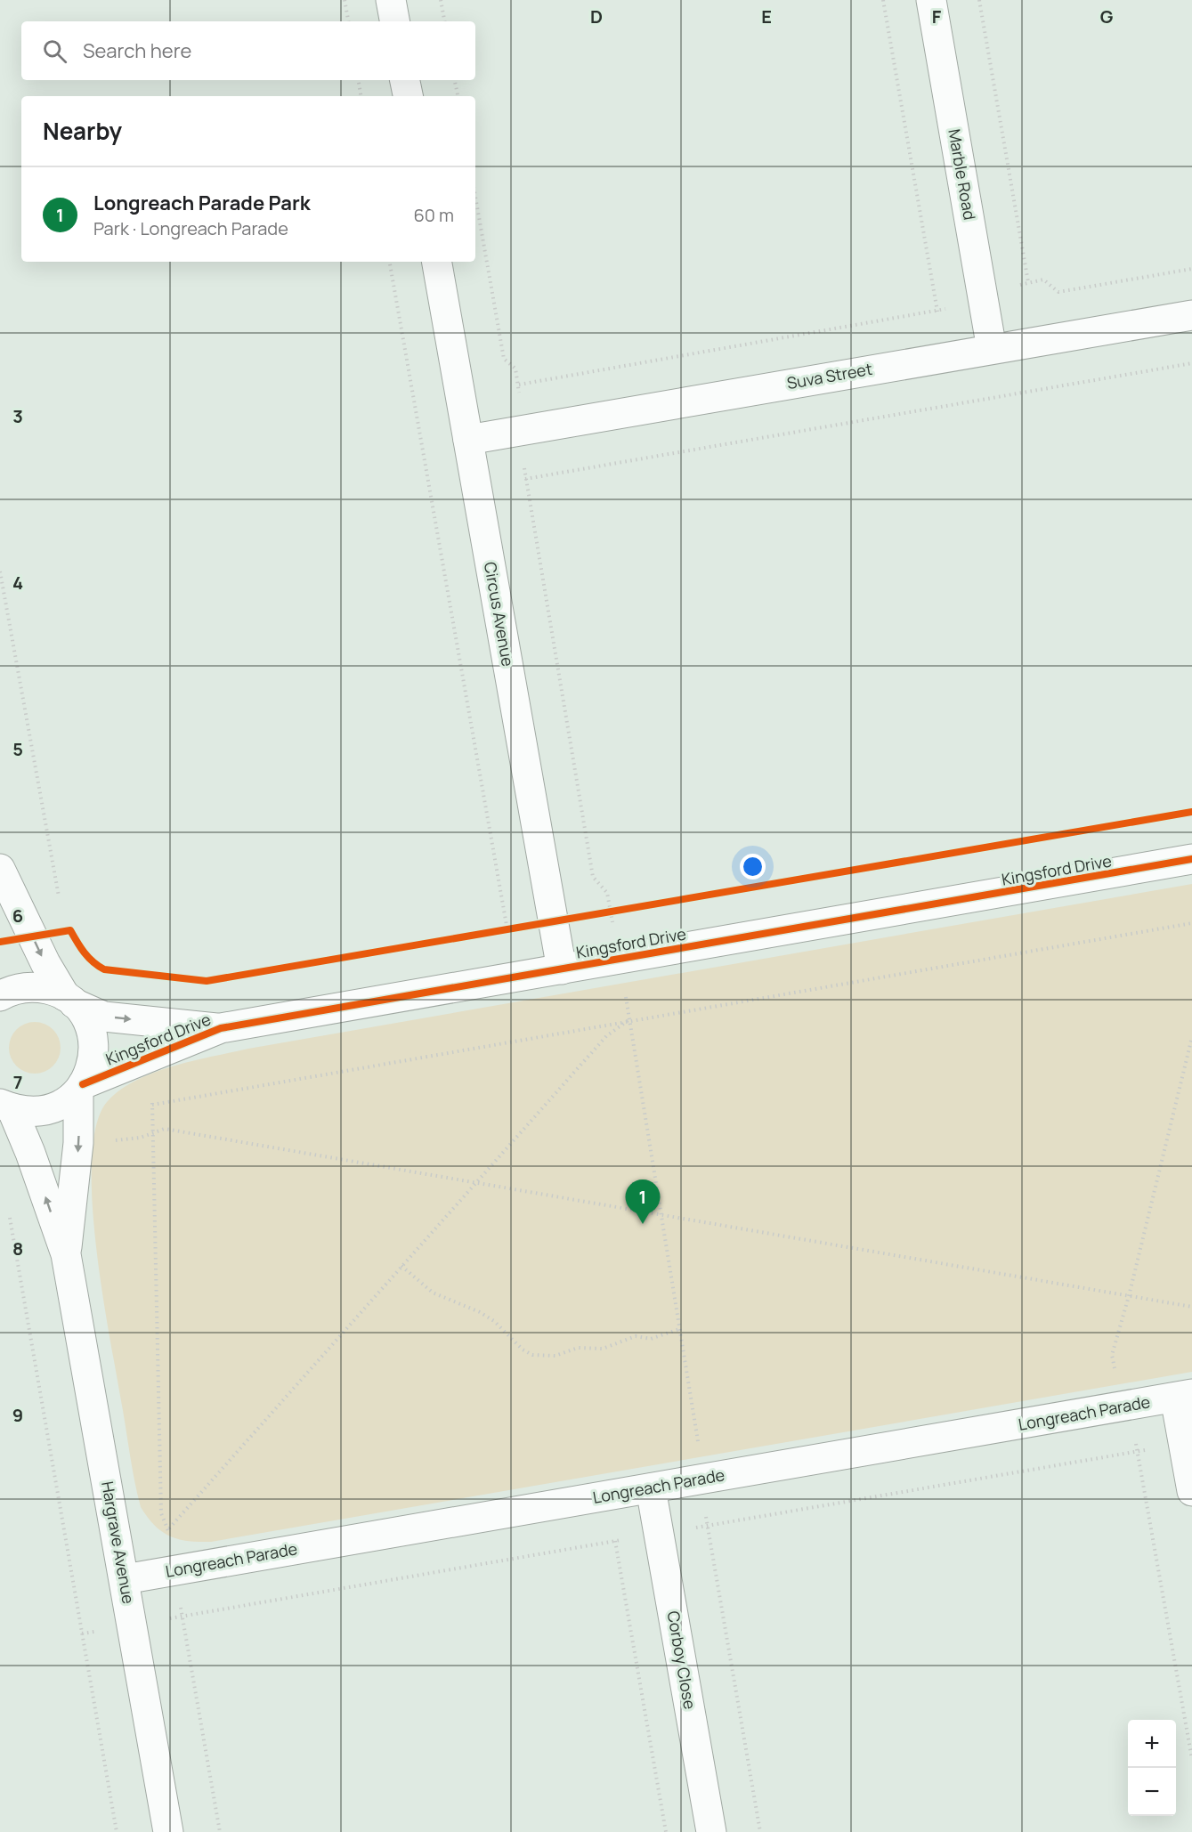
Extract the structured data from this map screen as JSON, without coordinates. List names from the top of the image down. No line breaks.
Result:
{"streets":{"street":["Marble Road","Suva Street","Circus Avenue","Kingsford Drive","Longreach Parade","Hargrave Avenue","Corboy Close"]},"crossings":[["Marble Road","Suva Street"],["Suva Street","Circus Avenue"],["Circus Avenue","Kingsford Drive"],["Kingsford Drive","Hargrave Avenue"],["Longreach Parade","Hargrave Avenue"],["Longreach Parade","Corboy Close"]],"page":{"search":"Search here","heading":"Nearby","list":[{"mark":"1","name":"Longreach Parade Park","note":"Park · Longreach Parade","value":"60 m"}],"pins":"1","map_buttons":["+","−"]},"grid":{"columns":["D","E","F","G"],"rows":["3","4","5","6","7","8","9"]}}
